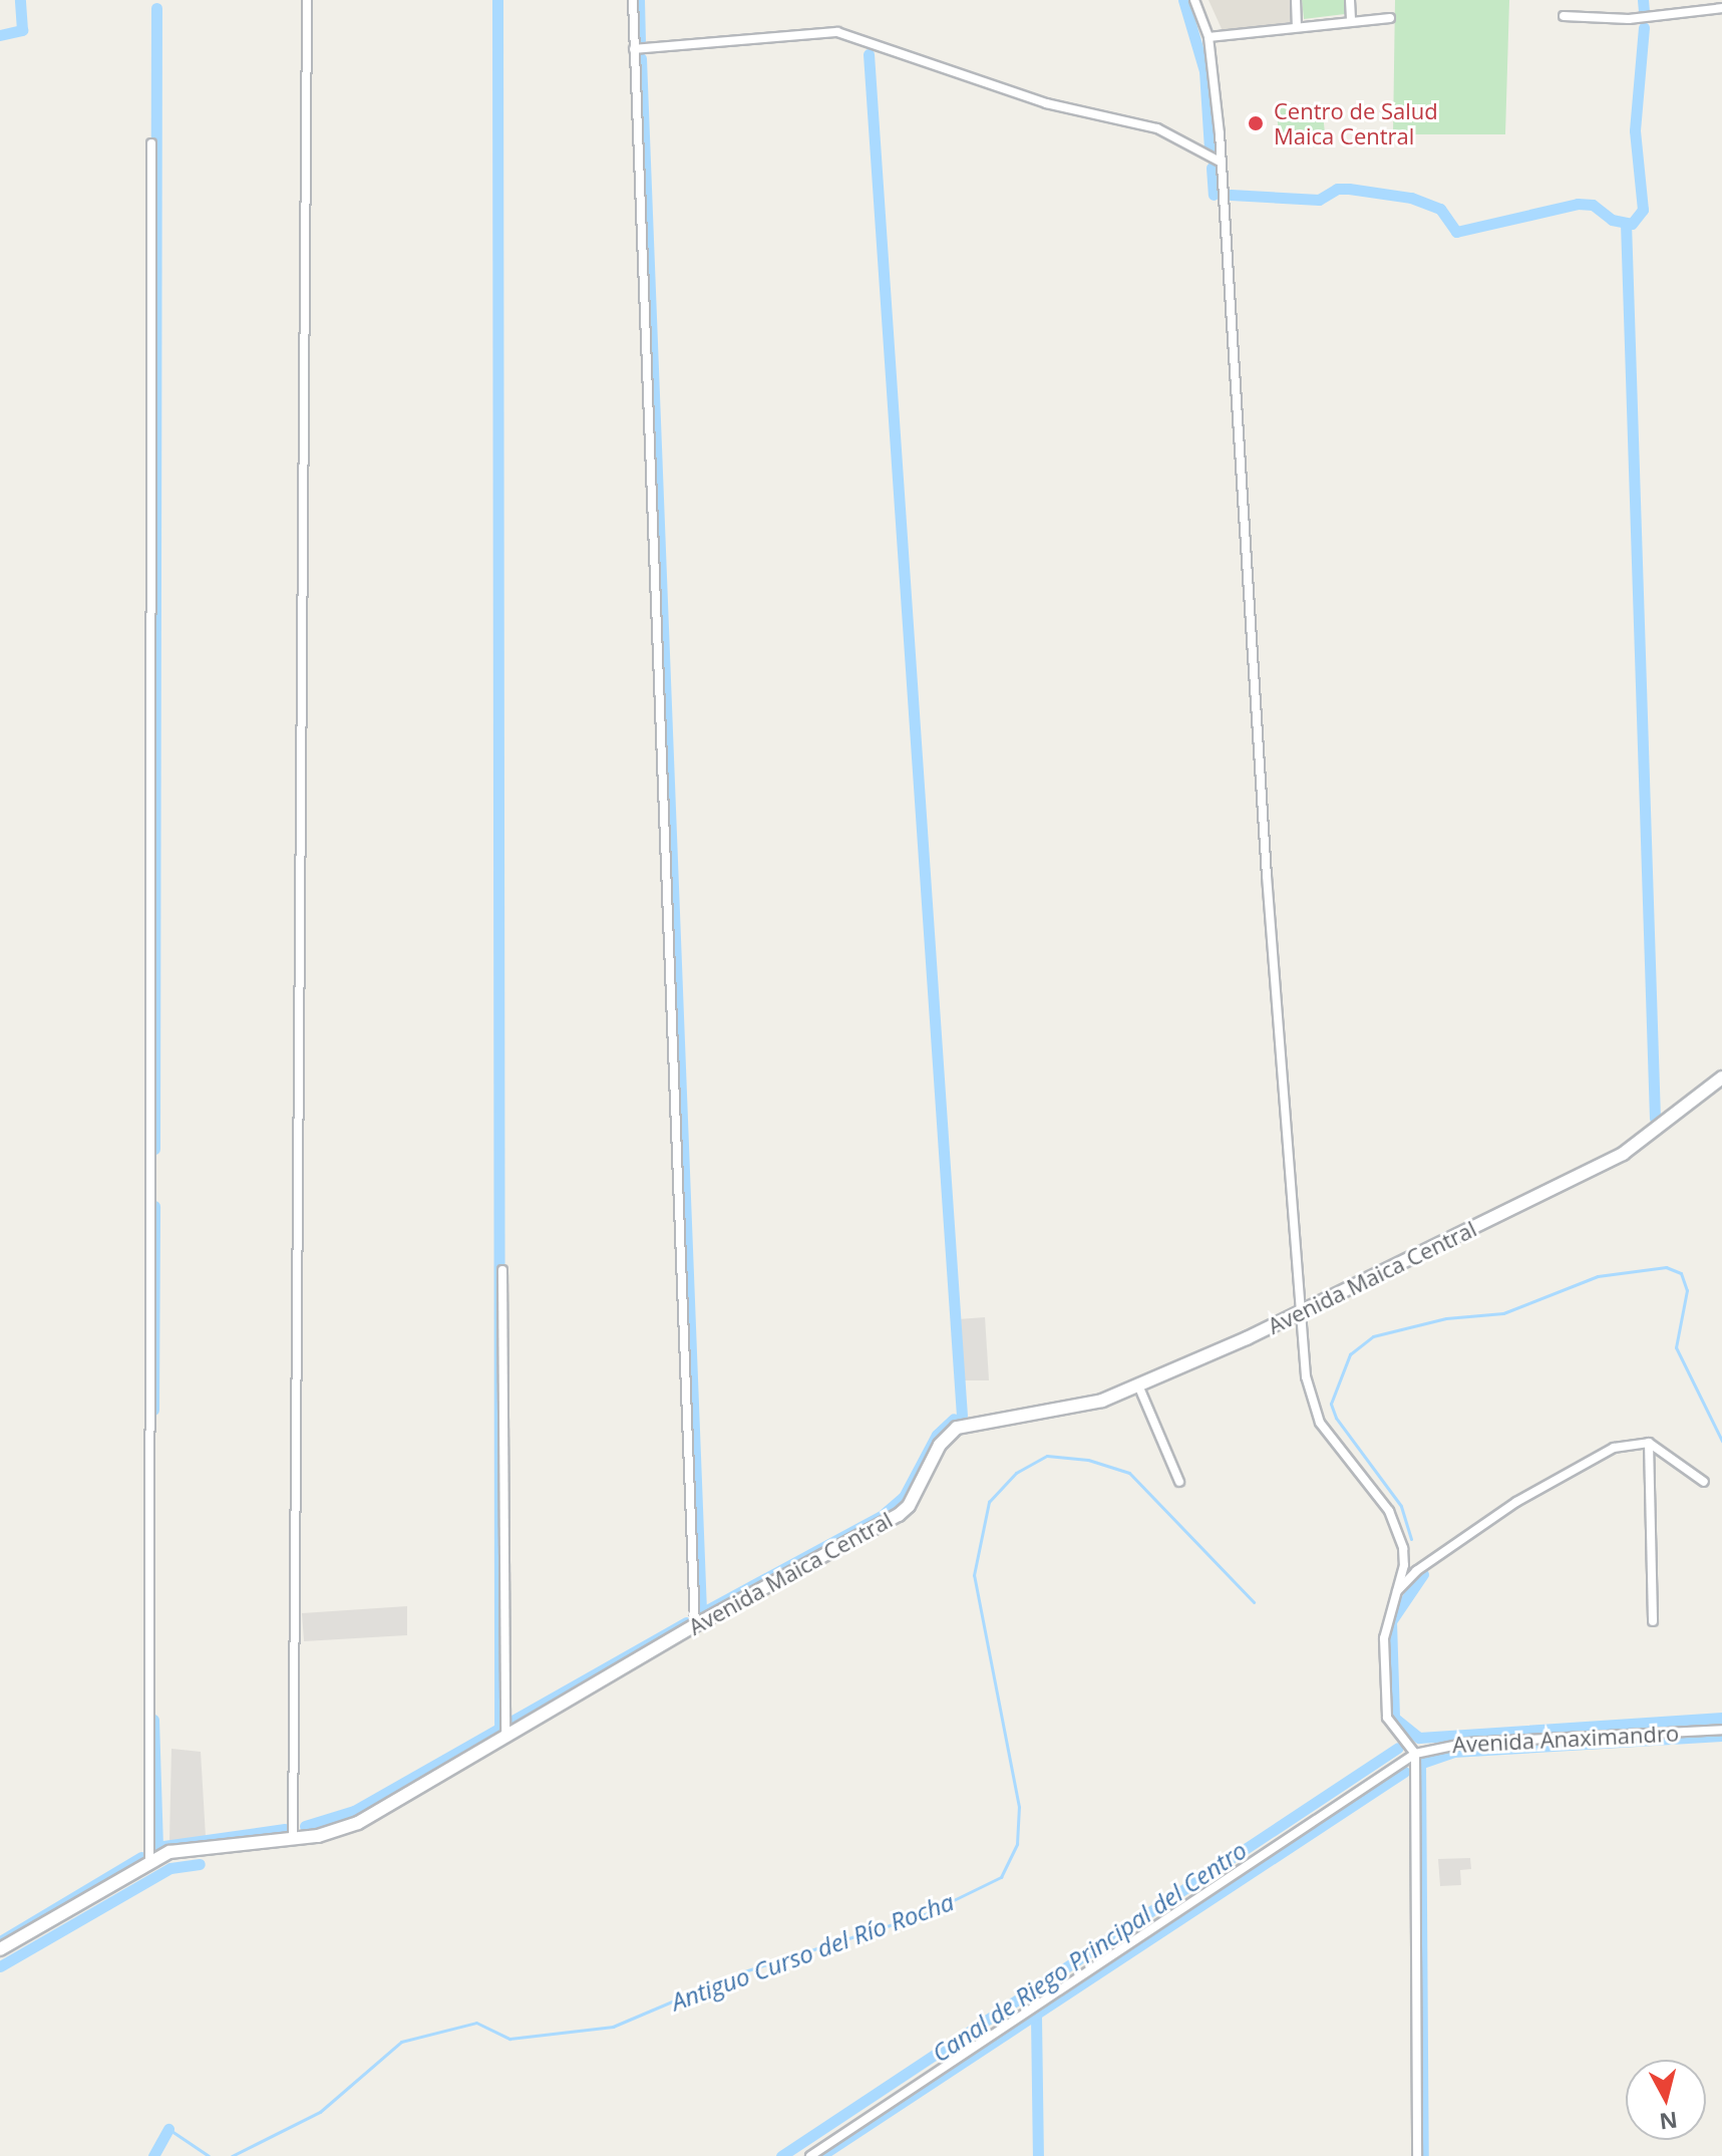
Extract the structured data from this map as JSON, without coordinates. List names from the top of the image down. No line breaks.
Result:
{"streets":{"street":["Avenida Maica Central","Avenida Anaximandro"]},"water":["Antiguo Curso del Río Rocha","Canal de Riego Principal del Centro"],"places":["Centro de Salud Maica Central"],"north":"bottom"}
